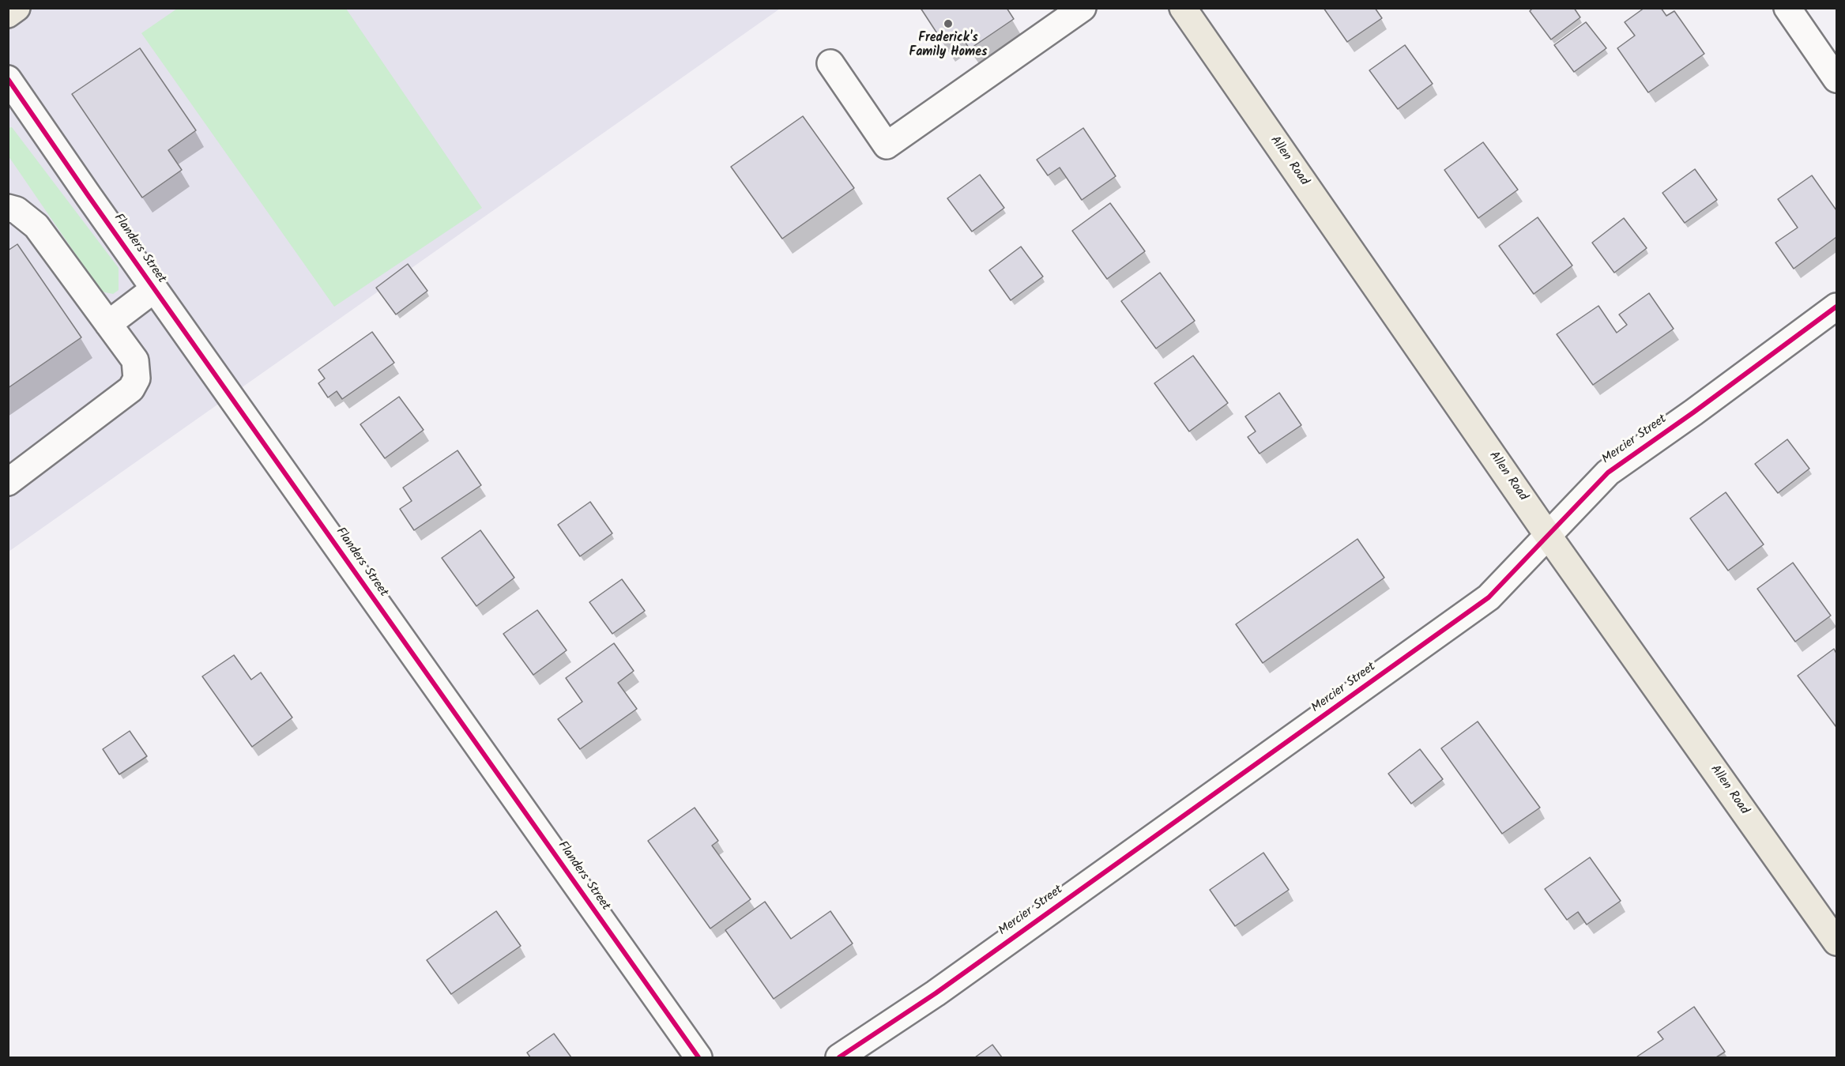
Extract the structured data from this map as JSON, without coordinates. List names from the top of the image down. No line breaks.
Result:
{"streets":{"main road":["Allen Road"],"street":["Flanders Street","Mercier Street"]},"crossings":[["Allen Road","Mercier Street"]],"places":["Frederick's Family Homes"]}
